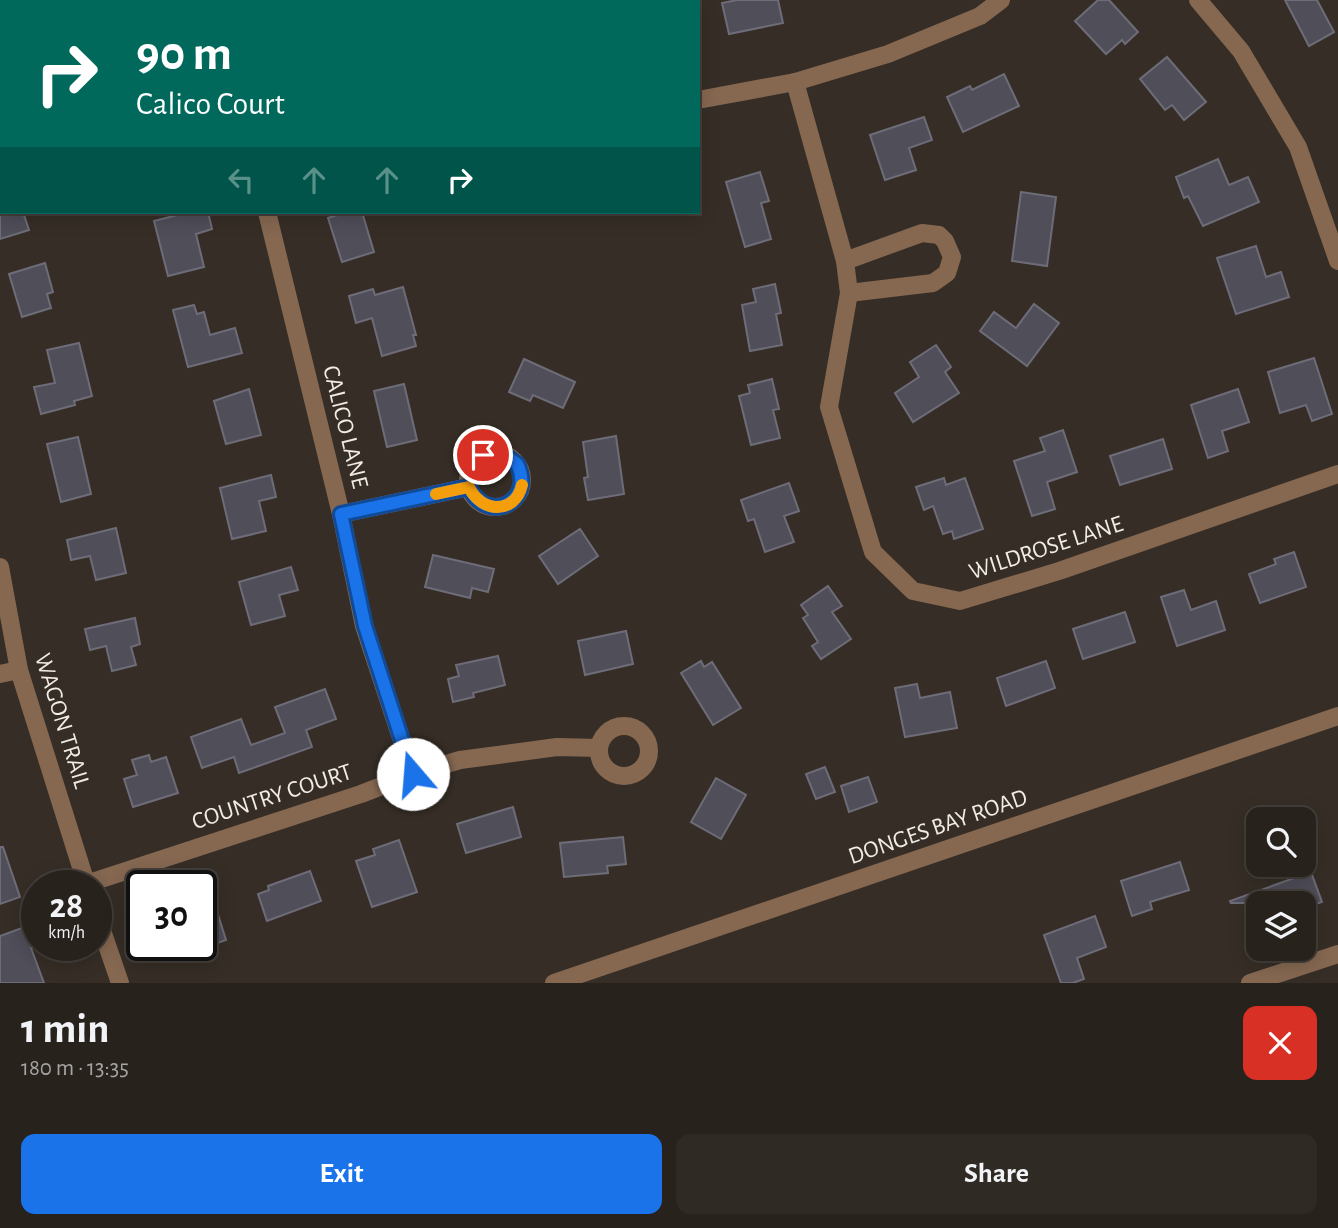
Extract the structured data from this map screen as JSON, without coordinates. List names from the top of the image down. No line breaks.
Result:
{"streets":{"street":["CALICO LANE","WILDROSE LANE","WAGON TRAIL","COUNTRY COURT","DONGES BAY ROAD"]},"crossings":[["CALICO LANE","COUNTRY COURT"]],"page":{"turn":["90 m","Calico Court"],"speed":"28 km/h","limit":"30","heading":["1 min","180 m · 13:35"],"buttons":["Exit","Share"]}}
